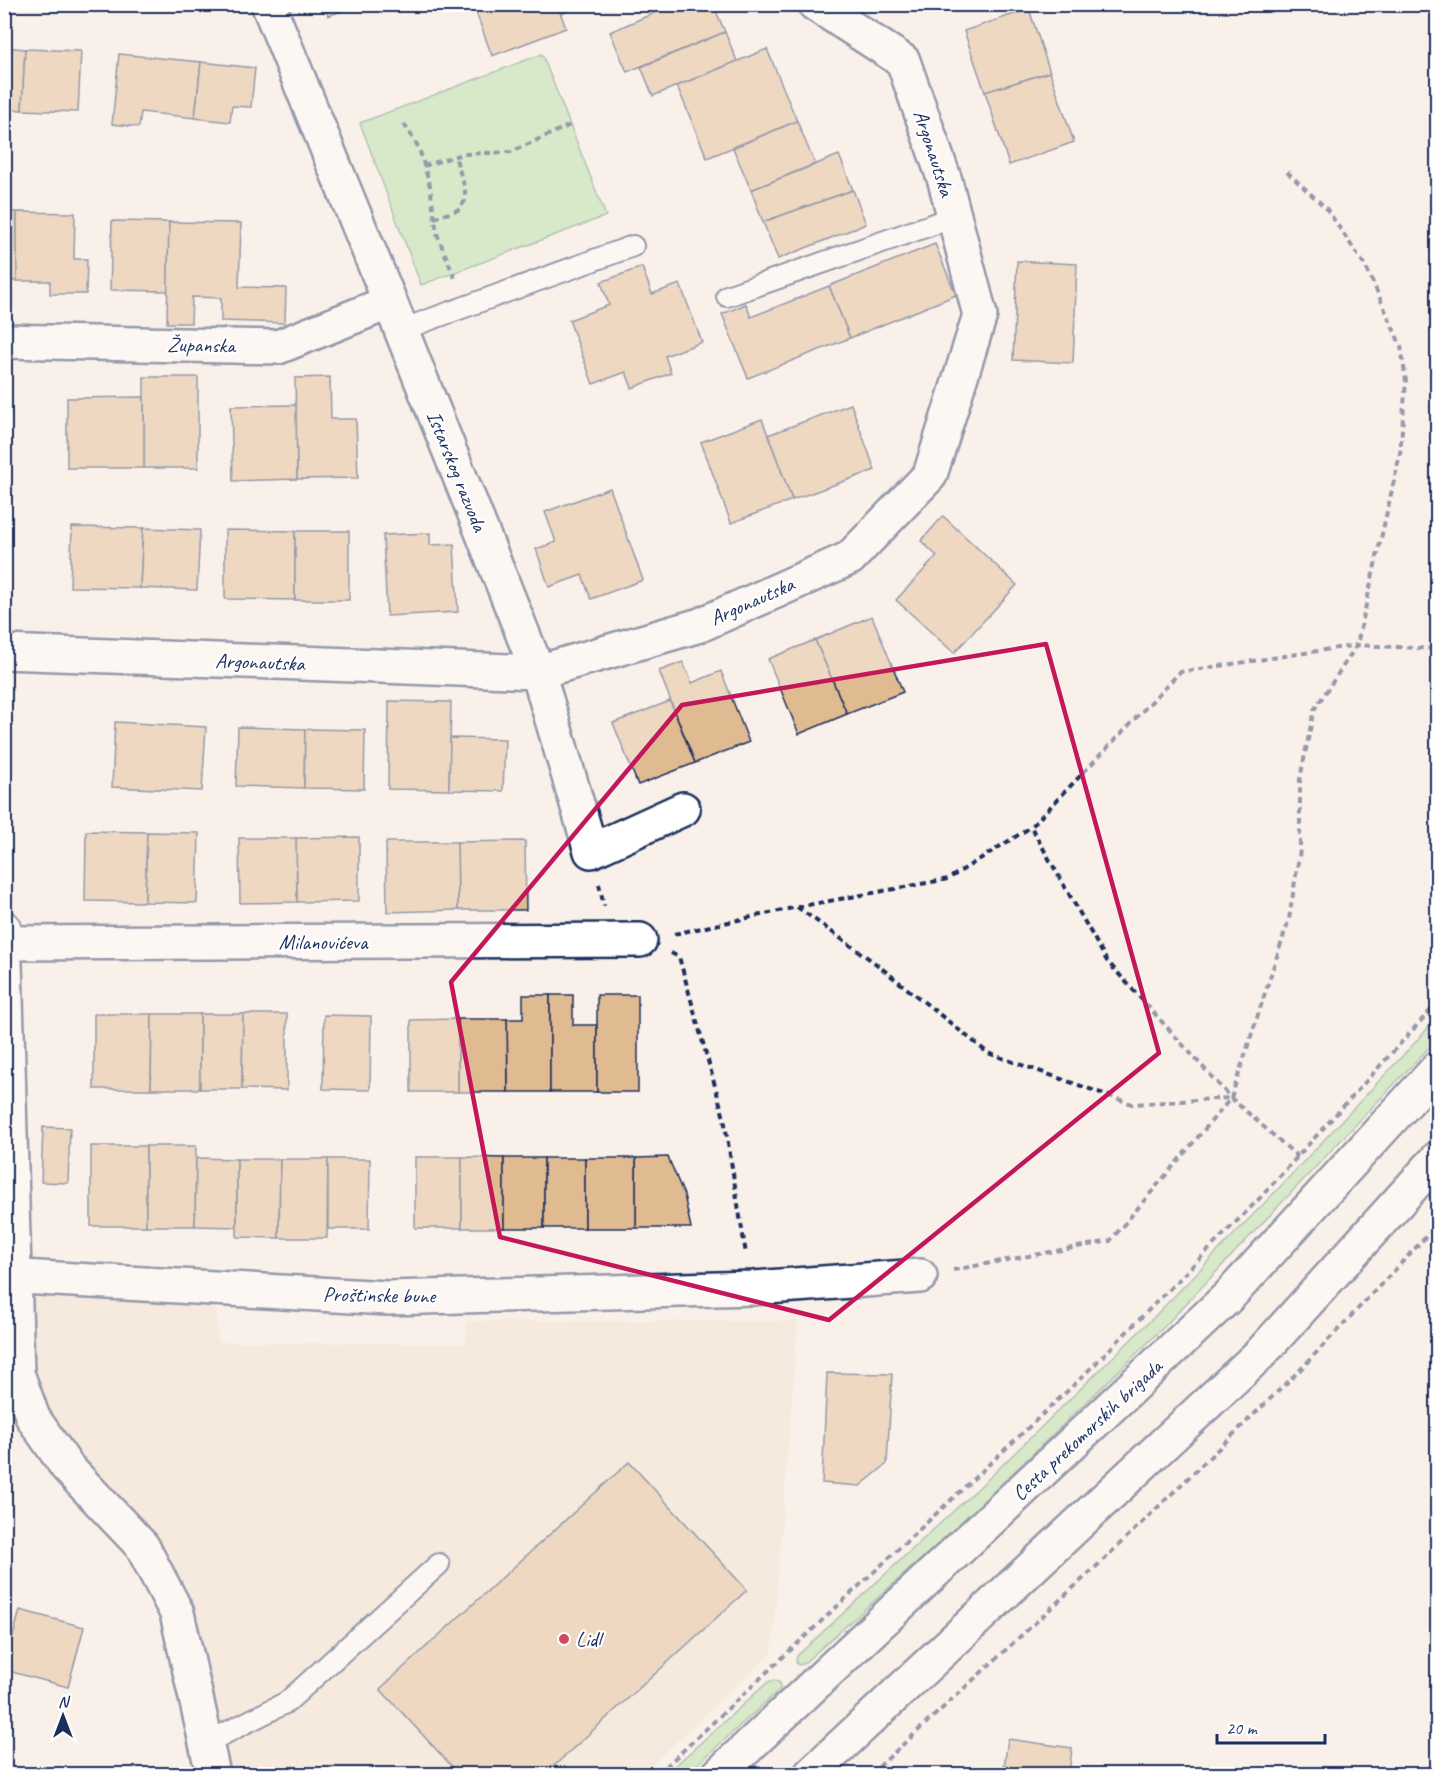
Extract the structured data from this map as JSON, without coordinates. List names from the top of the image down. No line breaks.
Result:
{"streets":{"street":["Argonautska","Županska","Istarskog razvoda","Milanovićeva","Proštinske bune","Cesta prekomorskih brigada"]},"crossings":[["Argonautska","Istarskog razvoda"],["Županska","Istarskog razvoda"]],"places":["Lidl"],"scale_bar":"20 m","north":"top"}
